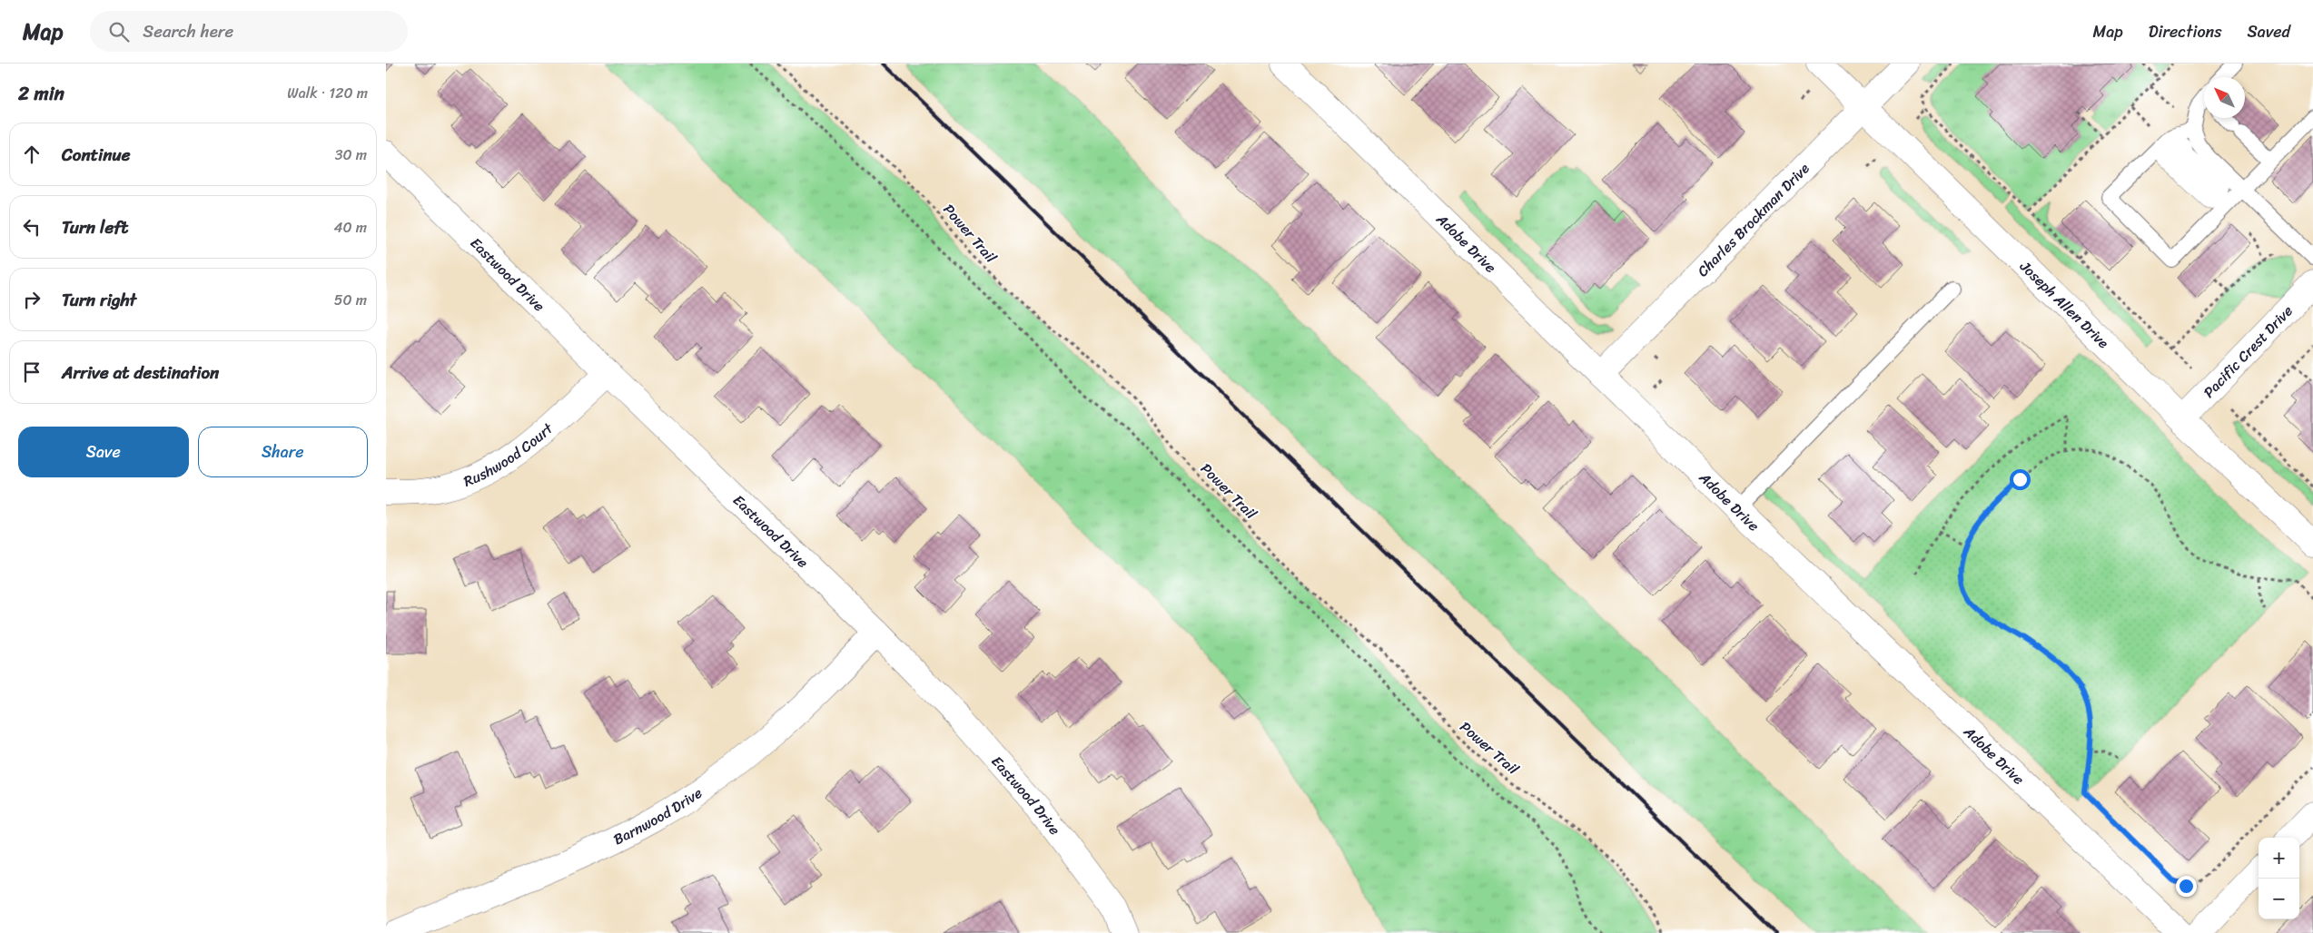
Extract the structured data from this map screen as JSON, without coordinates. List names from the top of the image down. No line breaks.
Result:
{"streets":{"street":["Charles Brockman Drive","Adobe Drive","Eastwood Drive","Joseph Allen Drive","Pacific Crest Drive","Rushwood Court","Barnwood Drive"],"path":["Power Trail"]},"crossings":[["Charles Brockman Drive","Adobe Drive"],["Charles Brockman Drive","Joseph Allen Drive"],["Eastwood Drive","Rushwood Court"],["Eastwood Drive","Barnwood Drive"],["Joseph Allen Drive","Pacific Crest Drive"]],"north":"top left","page":{"header":"Map","search":"Search here","nav":["Map","Directions","Saved"],"heading":["2 min","Walk · 120 m"],"list":[["Continue","30 m"],["Turn left","40 m"],["Turn right","50 m"],"Arrive at destination"],"buttons":["Save","Share"],"map_buttons":["+","−"]}}
